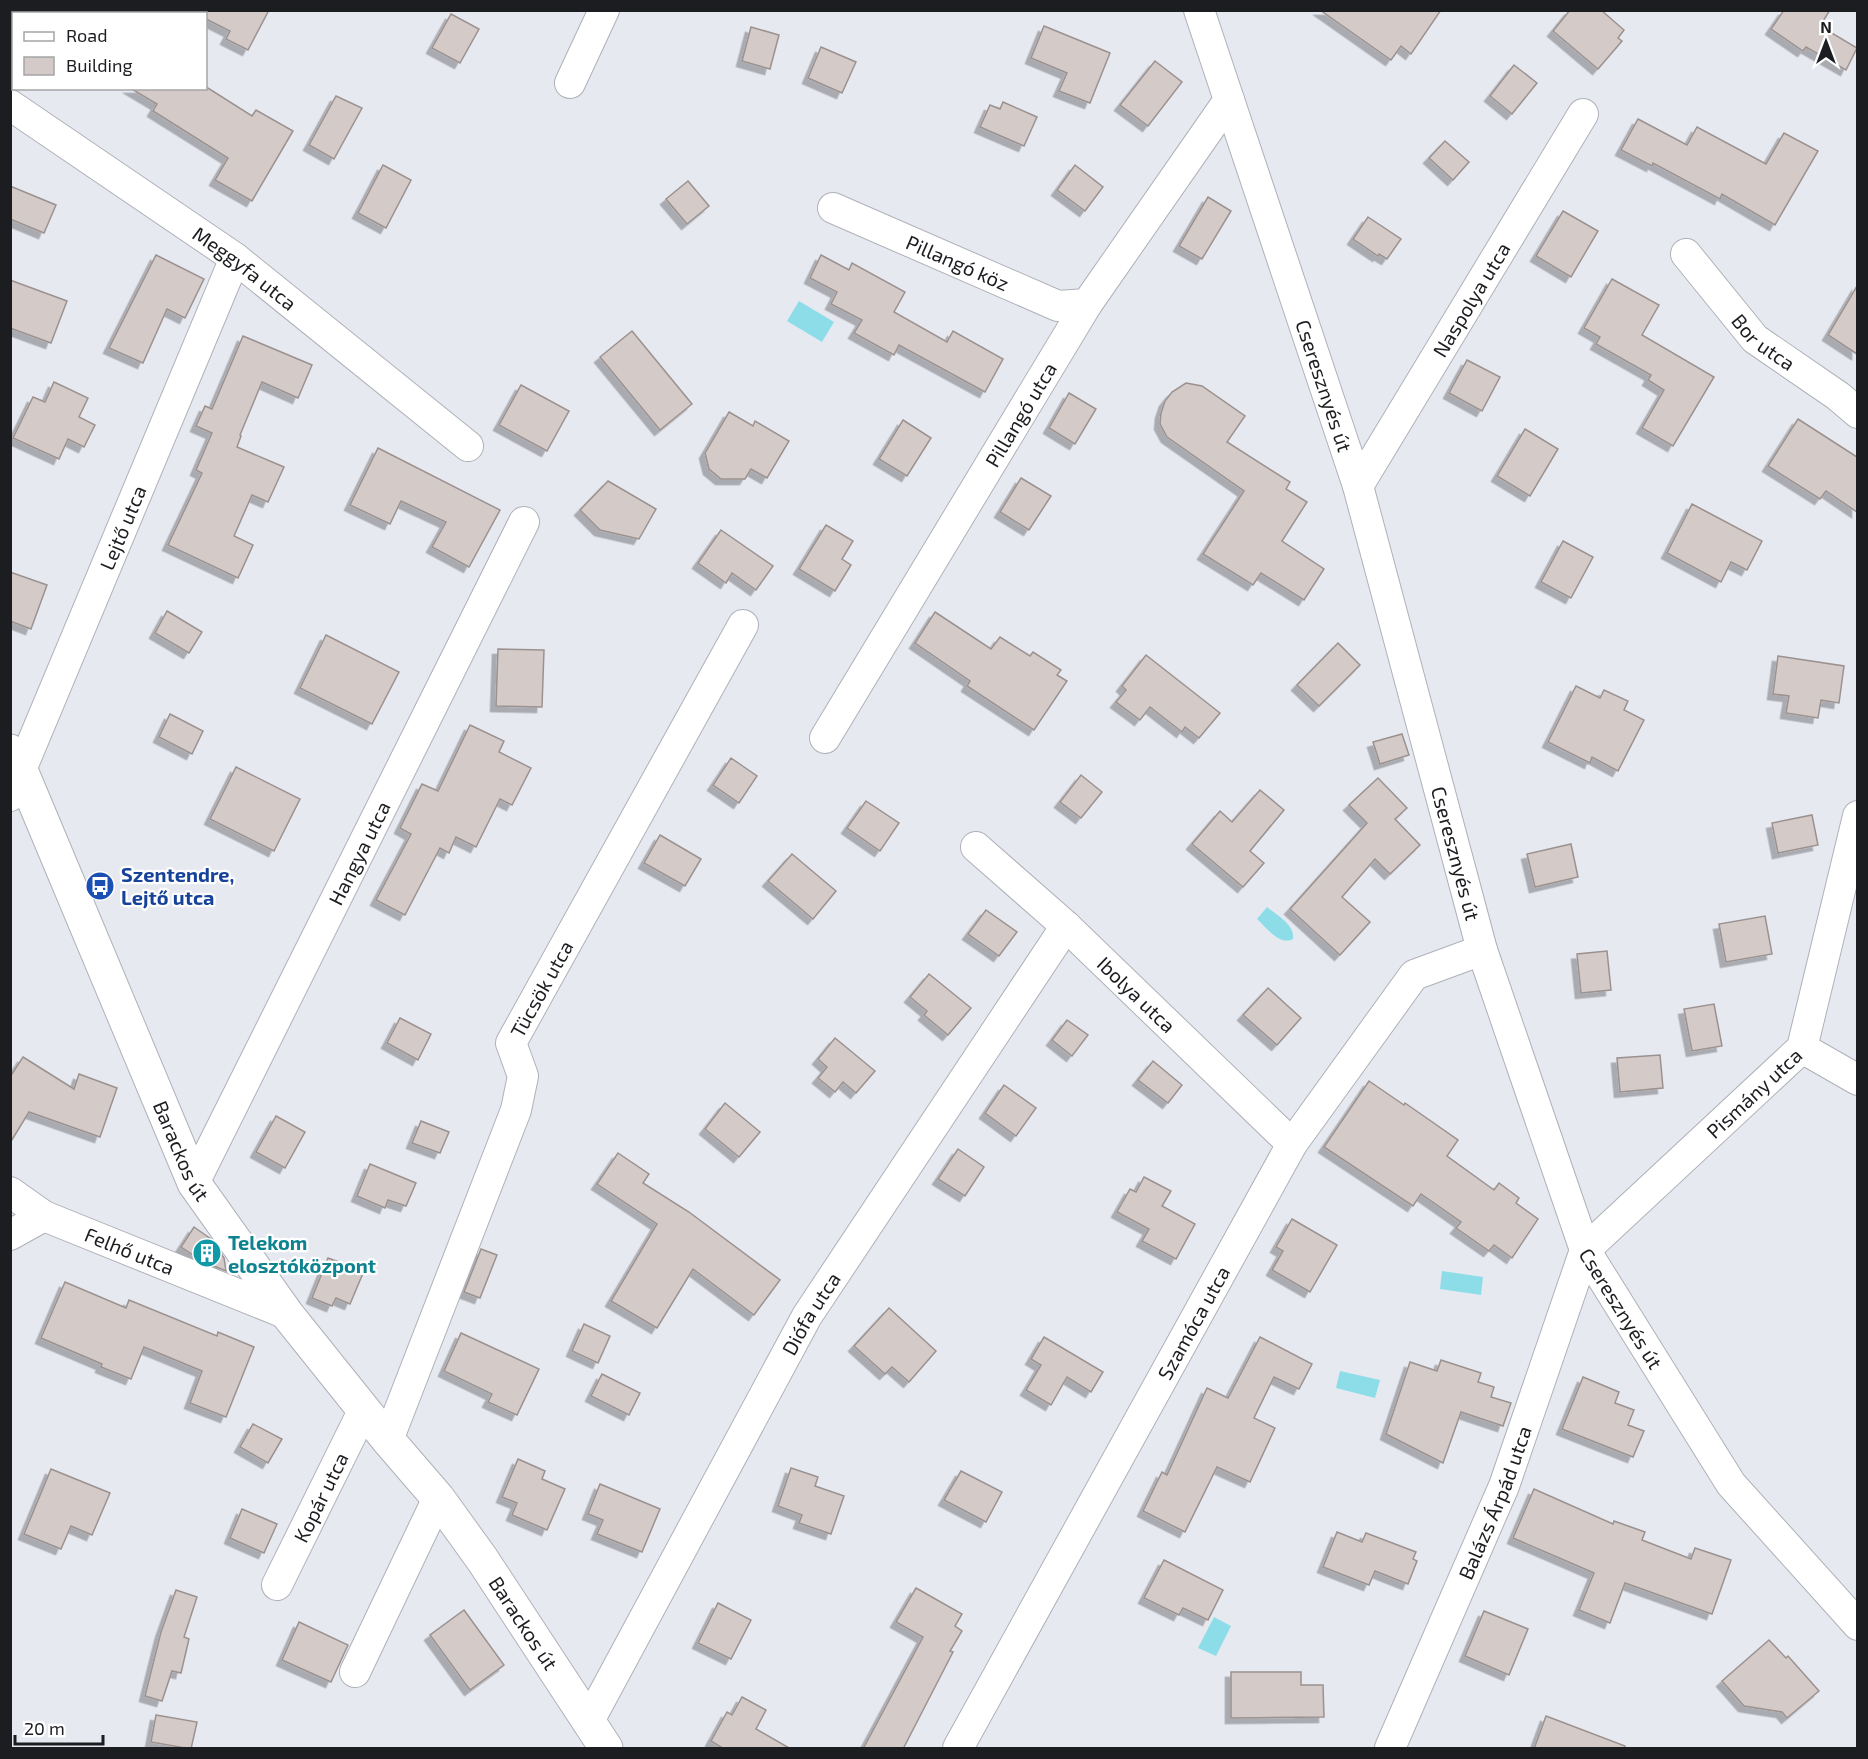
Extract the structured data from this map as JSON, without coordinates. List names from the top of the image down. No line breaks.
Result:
{"streets":{"street":["Pillangó köz","Meggyfa utca","Naspolya utca","Bor utca","Cseresznyés út","Pillangó utca","Lejtő utca","Hangya utca","Tücsök utca","Ibolya utca","Pismány utca","Barackos út","Felhő utca","Diófa utca","Szamóca utca","Kopár utca","Balázs Árpád utca"]},"crossings":[["Pillangó köz","Pillangó utca"],["Meggyfa utca","Lejtő utca"],["Naspolya utca","Cseresznyés út"],["Cseresznyés út","Pillangó utca"],["Cseresznyés út","Pismány utca"],["Cseresznyés út","Szamóca utca"],["Cseresznyés út","Balázs Árpád utca"],["Lejtő utca","Barackos út"],["Hangya utca","Barackos út"],["Tücsök utca","Barackos út"],["Ibolya utca","Diófa utca"],["Ibolya utca","Szamóca utca"],["Pismány utca","Balázs Árpád utca"],["Barackos út","Felhő utca"],["Barackos út","Diófa utca"],["Barackos út","Kopár utca"]],"places":{"bus stop":["Szentendre, Lejtő utca"],"building":["Telekom elosztóközpont"]},"legend":["Road","Building"],"scale_bar":"20 m","north":"top"}
